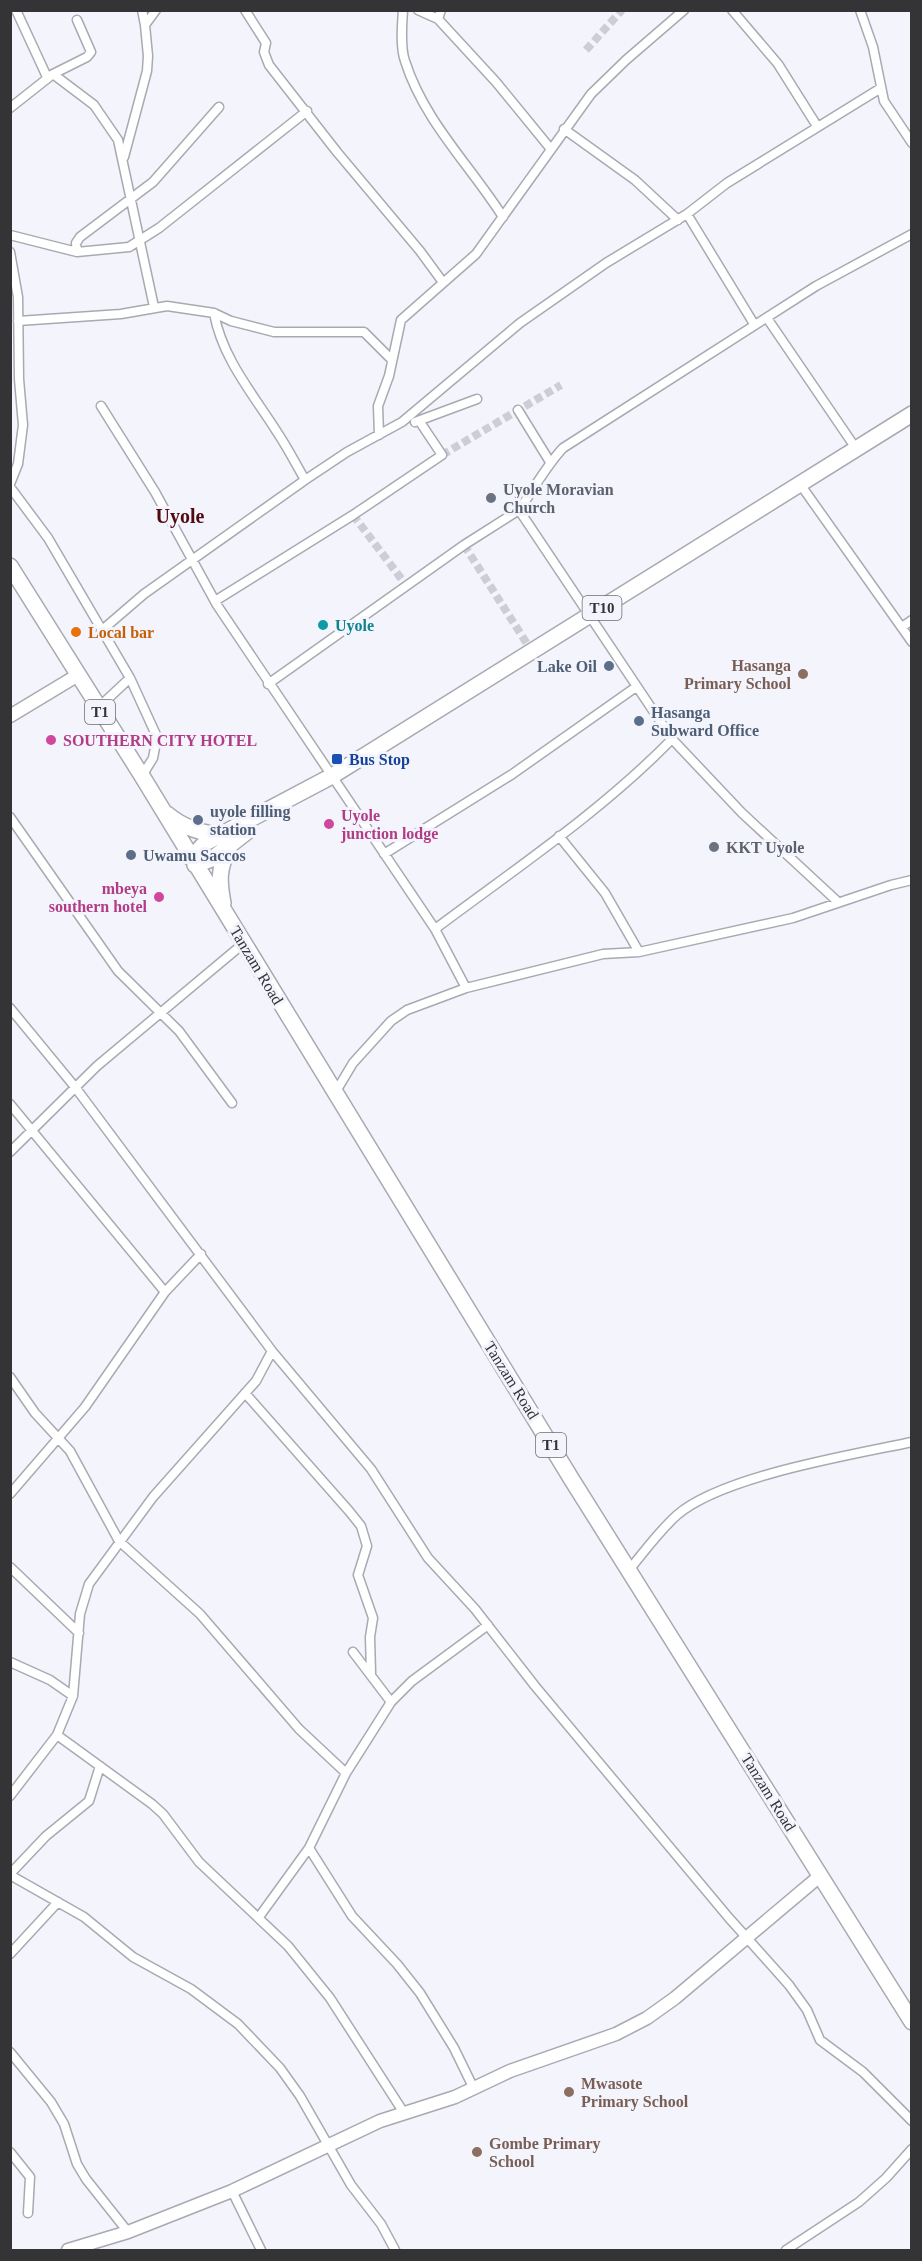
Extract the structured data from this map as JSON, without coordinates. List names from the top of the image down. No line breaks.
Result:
{"streets":{"highway":["T10","T1","Tanzam Road"]},"crossings":[["T10","T1"],["T10","Tanzam Road"],["T1","Tanzam Road"]],"districts":["Uyole"],"places":{"other":["Uyole Moravian Church","Uyole","Local bar","Lake Oil","Hasanga Primary School","Hasanga Subward Office","SOUTHERN CITY HOTEL","uyole filling station","Uyole junction lodge","KKT Uyole","Uwamu Saccos","mbeya southern hotel","Mwasote Primary School","Gombe Primary School"],"transit":["Bus Stop"]}}
